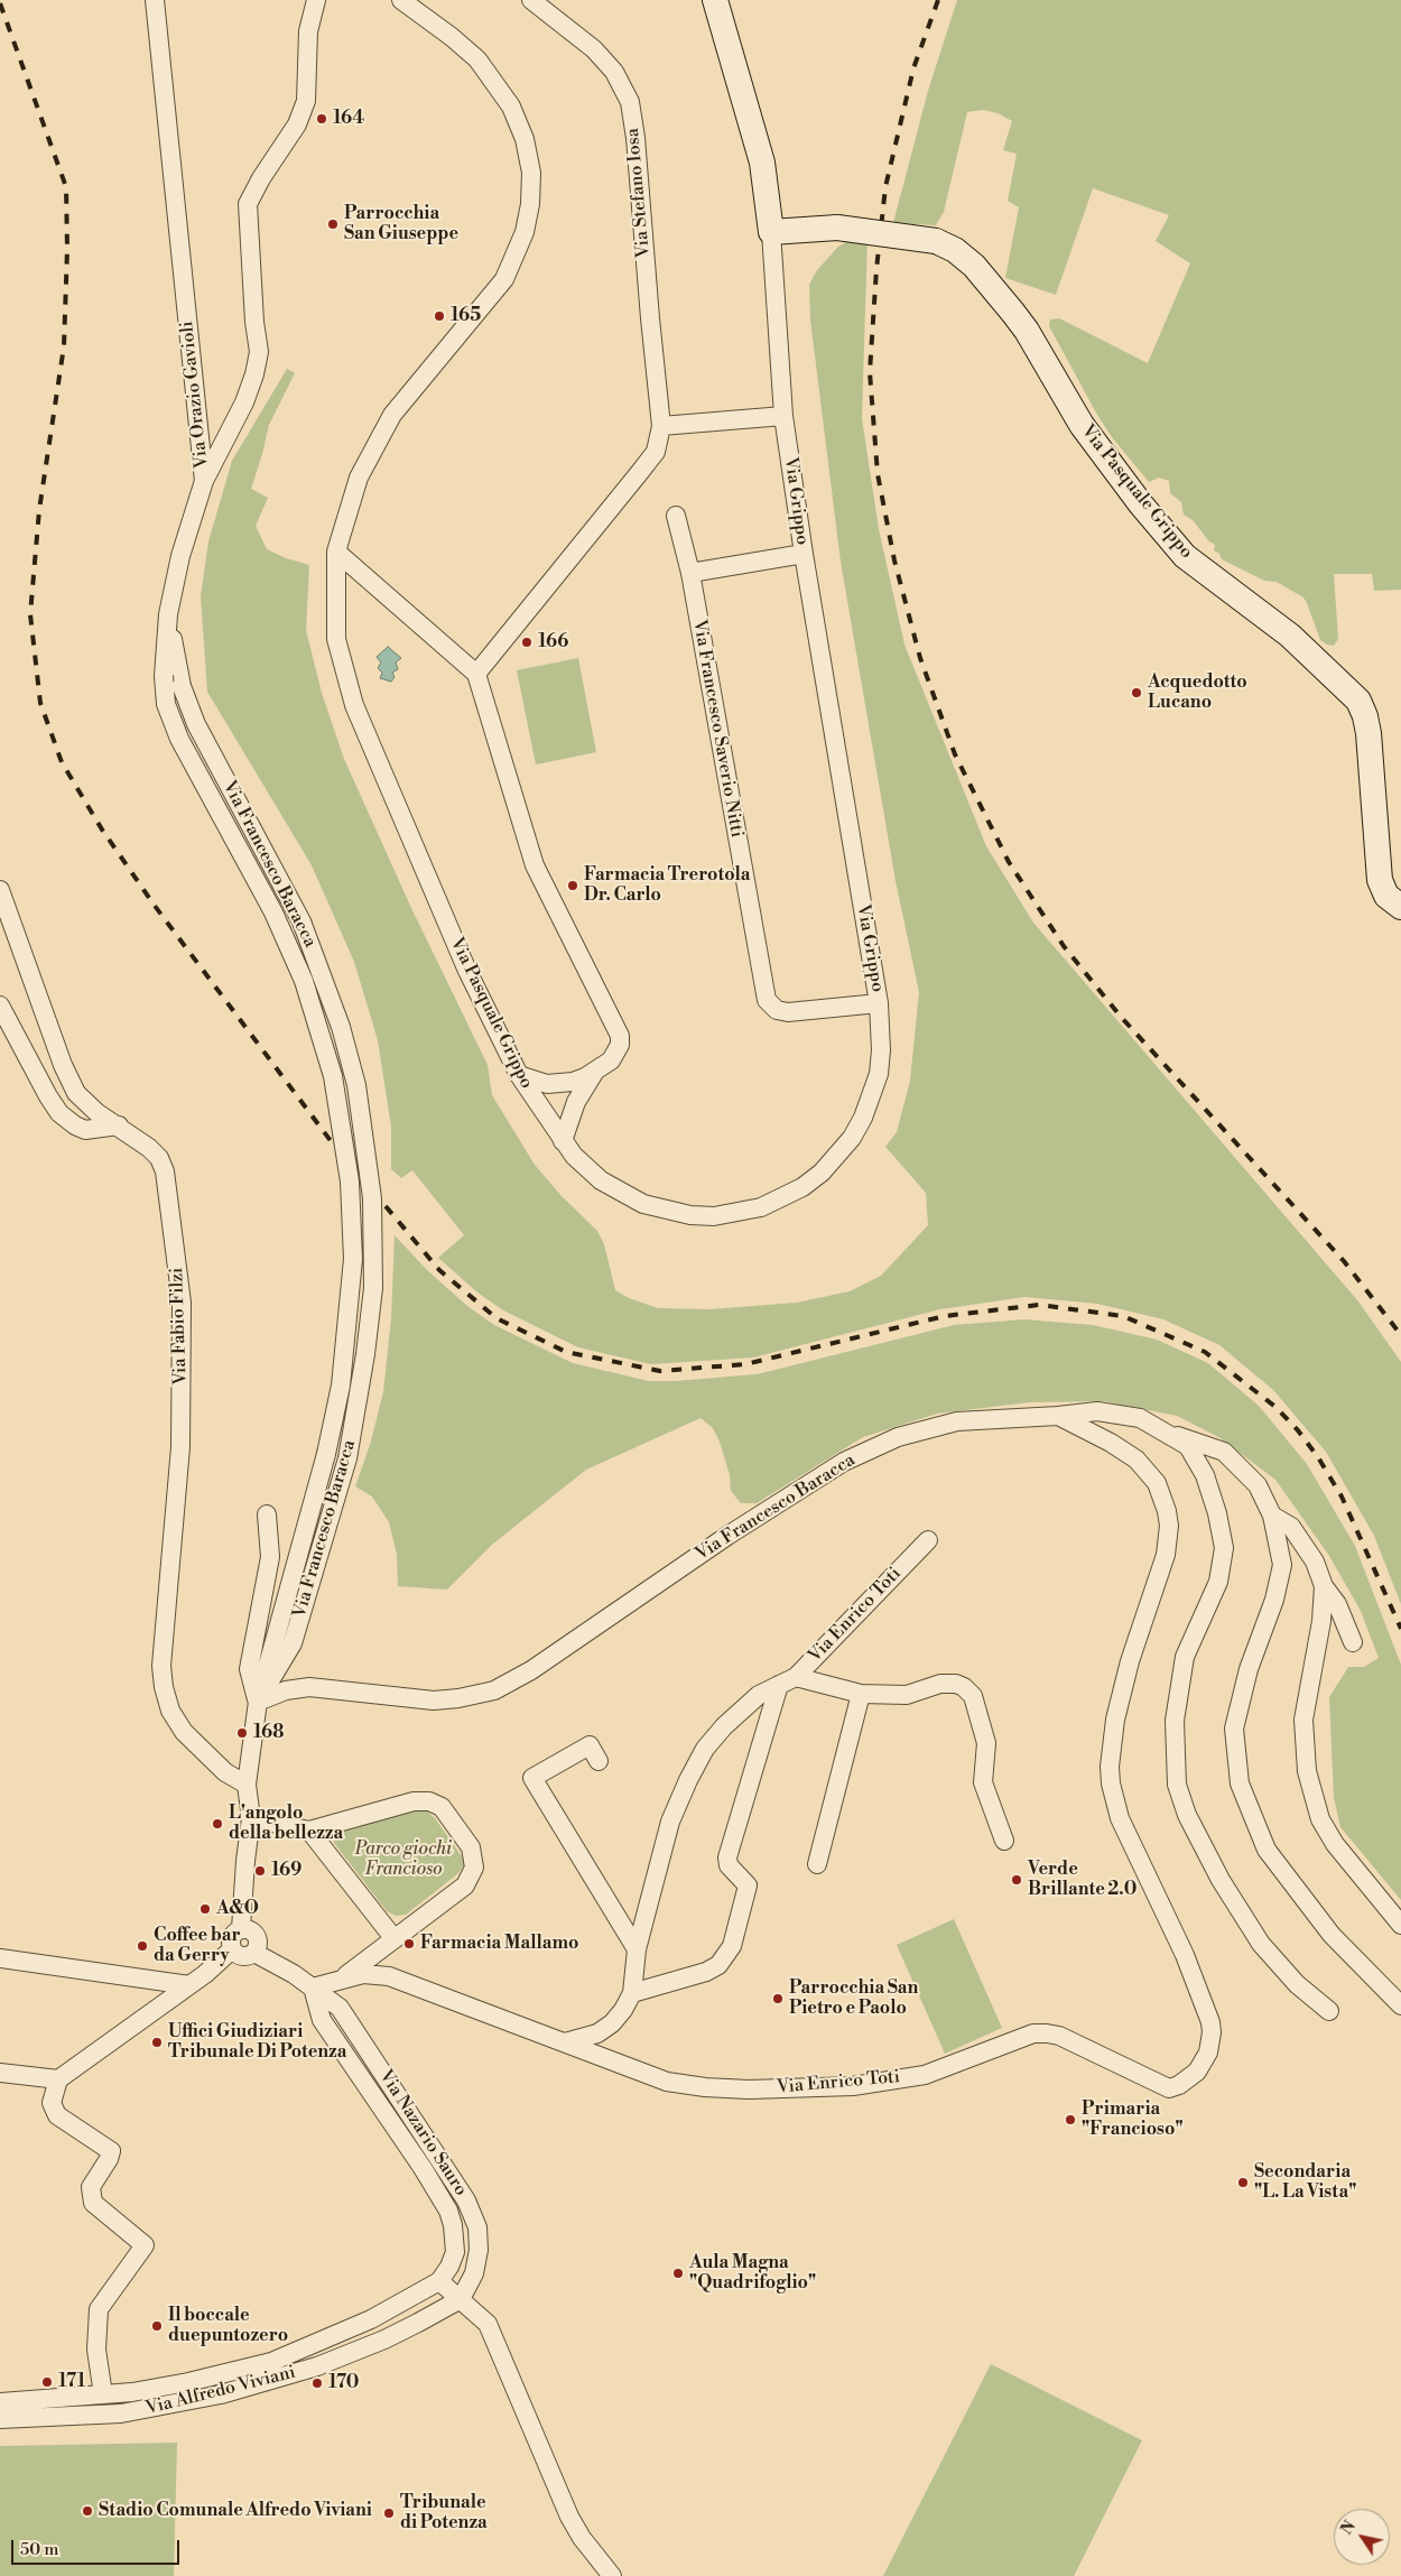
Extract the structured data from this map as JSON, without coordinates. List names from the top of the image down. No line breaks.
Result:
{"streets":{"street":["Via Stefano Iosa","Via Orazio Gavioli","Via Pasquale Grippo","Via Grippo","Via Francesco Saverio Nitti","Via Francesco Baracca","Via Fabio Filzi","Via Enrico Toti","Via Nazario Sauro","Via Alfredo Viviani"]},"crossings":[["Via Orazio Gavioli","Via Francesco Baracca"],["Via Pasquale Grippo","Via Grippo"],["Via Pasquale Grippo","Via Francesco Saverio Nitti"],["Via Grippo","Via Francesco Saverio Nitti"],["Via Francesco Baracca","Via Fabio Filzi"],["Via Francesco Baracca","Via Enrico Toti"],["Via Francesco Baracca","Via Nazario Sauro"],["Via Enrico Toti","Via Nazario Sauro"],["Via Nazario Sauro","Via Alfredo Viviani"]],"parks":["Parco giochi Francioso"],"places":["164","Parrocchia San Giuseppe","165","166","Acquedotto Lucano","Farmacia Trerotola Dr. Carlo","168","L'angolo della bellezza","169","Verde Brillante 2.0","A&O","Farmacia Mallamo","Coffee bar da Gerry","Parrocchia San Pietro e Paolo","Uffici Giudiziari Tribunale Di Potenza","Primaria \"Francioso\"","Secondaria \"L. La Vista\"","Aula Magna \"Quadrifoglio\"","Il boccale duepuntozero","171","170","Stadio Comunale Alfredo Viviani","Tribunale di Potenza"],"scale_bar":"50 m","north":"top left"}
